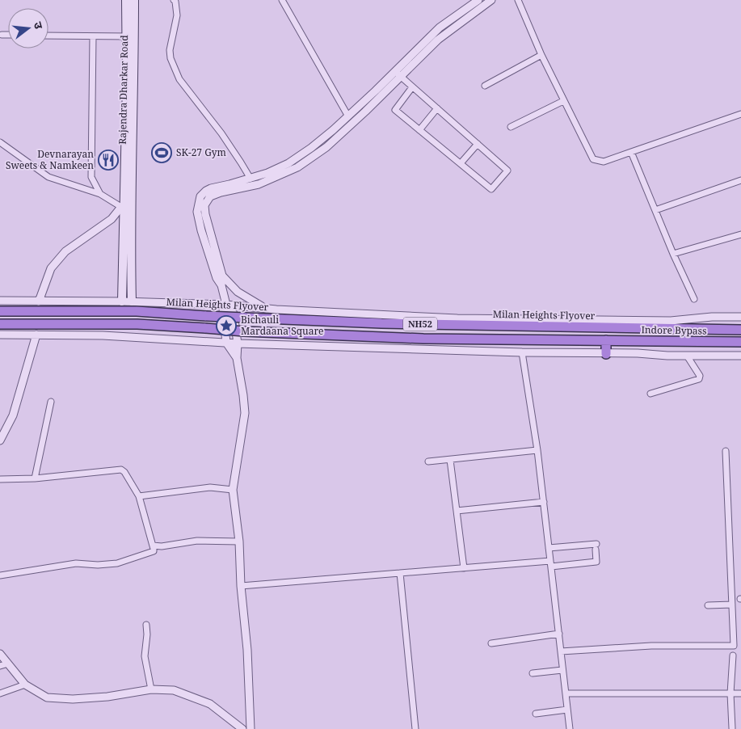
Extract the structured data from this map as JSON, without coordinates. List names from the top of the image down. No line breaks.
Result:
{"streets":{"highway":["Milan Heights Flyover","NH52","Indore Bypass"],"main road":["Rajendra Dharkar Road"]},"crossings":[["Milan Heights Flyover","Indore Bypass"],["NH52","Indore Bypass"]],"places":{"sports":["SK-27 Gym"],"restaurant":["Devnarayan Sweets & Namkeen"],"place":["Bichauli Mardaana Square"]},"north":"right"}
